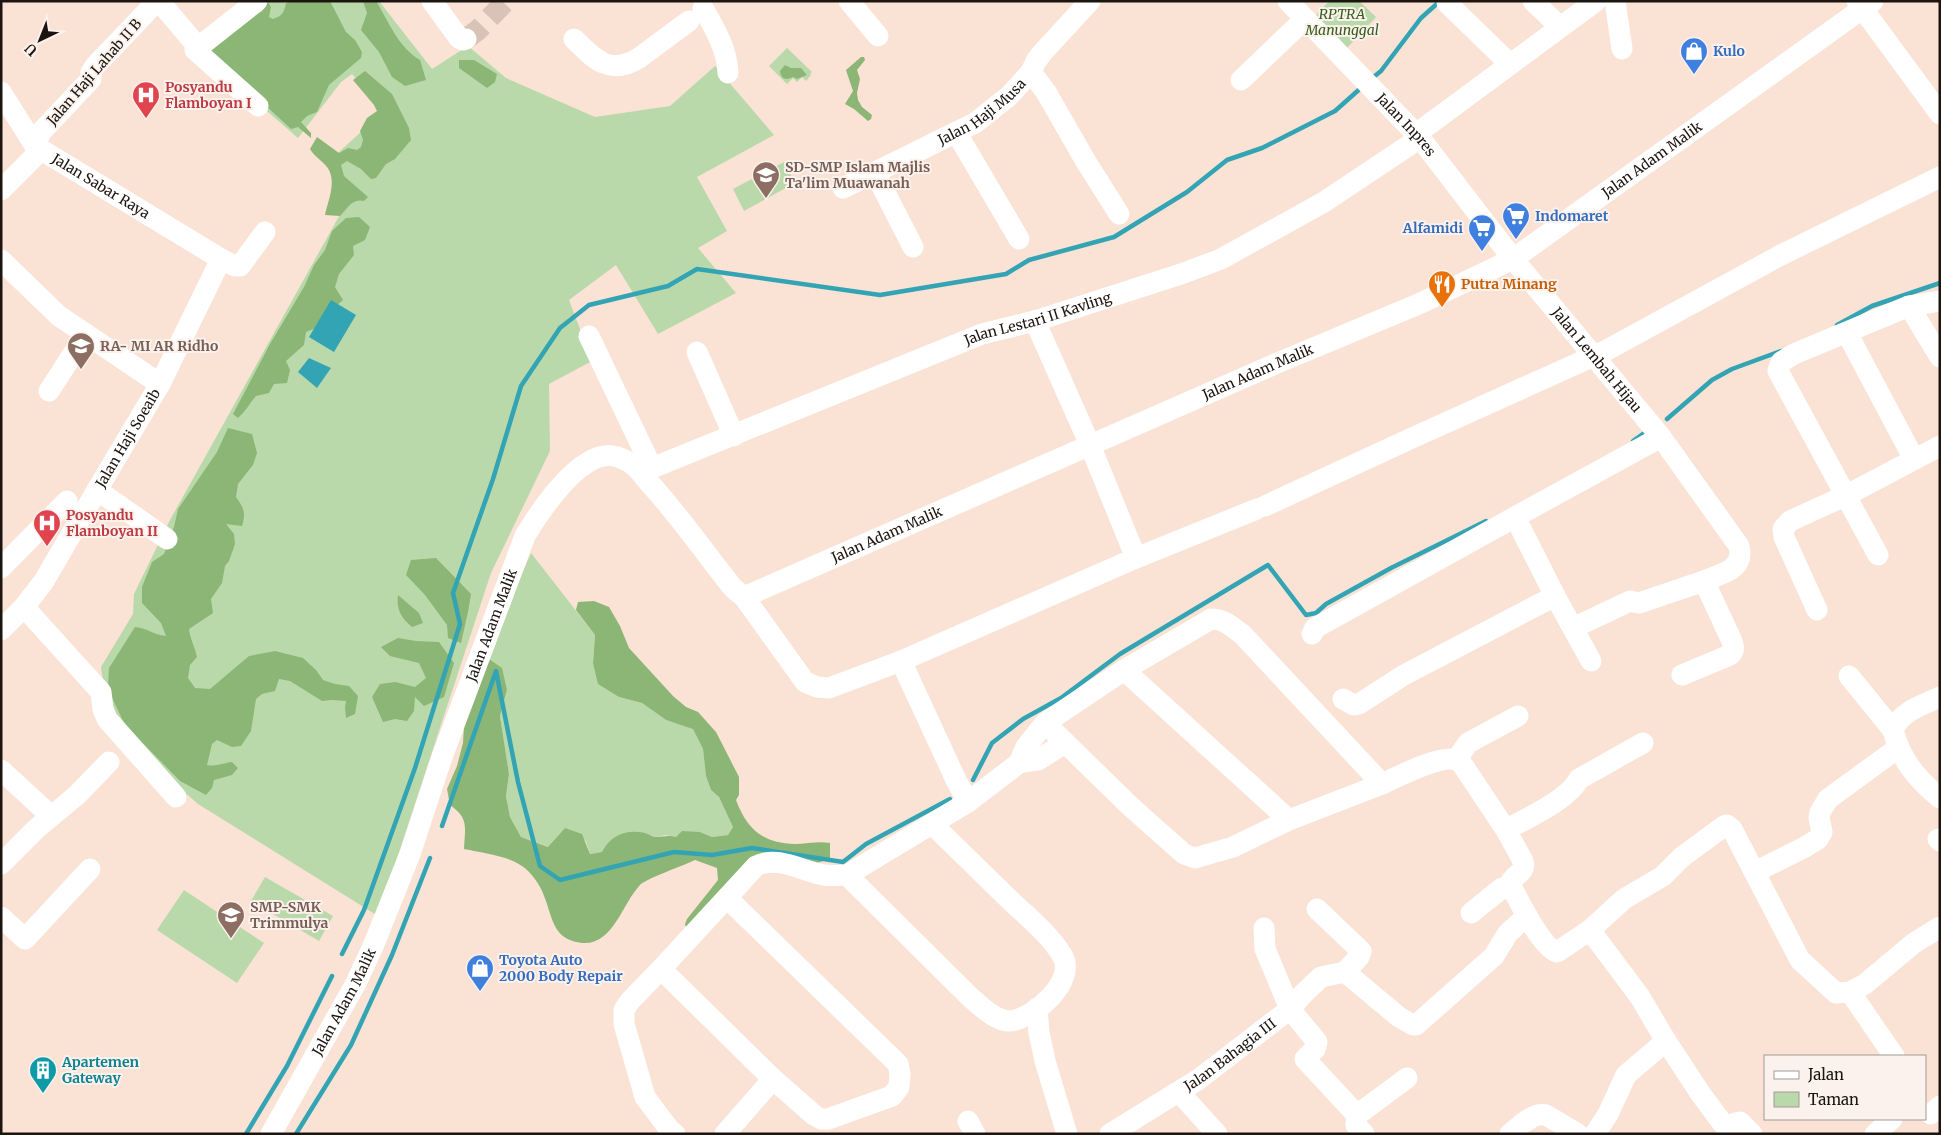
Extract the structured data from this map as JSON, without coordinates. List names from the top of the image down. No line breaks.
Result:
{"streets":{"street":["Jalan Haji Lahab II B","Jalan Haji Musa","Jalan Inpres","Jalan Adam Malik","Jalan Sabar Raya","Jalan Lestari II Kavling","Jalan Lembah Hijau","Jalan Haji Soeaib","Jalan Bahagia III"]},"crossings":[["Jalan Haji Lahab II B","Jalan Sabar Raya"],["Jalan Inpres","Jalan Adam Malik"],["Jalan Inpres","Jalan Lestari II Kavling"],["Jalan Inpres","Jalan Lembah Hijau"],["Jalan Adam Malik","Jalan Lestari II Kavling"],["Jalan Adam Malik","Jalan Lembah Hijau"],["Jalan Sabar Raya","Jalan Haji Soeaib"]],"parks":["RPTRA Manunggal"],"places":{"shop":["Kulo","Toyota Auto 2000 Body Repair"],"hospital":["Posyandu Flamboyan I","Posyandu Flamboyan II"],"school or university":["SD-SMP Islam Majlis Ta'lim Muawanah","RA- MI AR Ridho","SMP-SMK Trimmulya"],"supermarket":["Indomaret","Alfamidi"],"restaurant":["Putra Minang"],"building":["Apartemen Gateway"]},"legend":["Jalan","Taman"],"north":"bottom left"}
